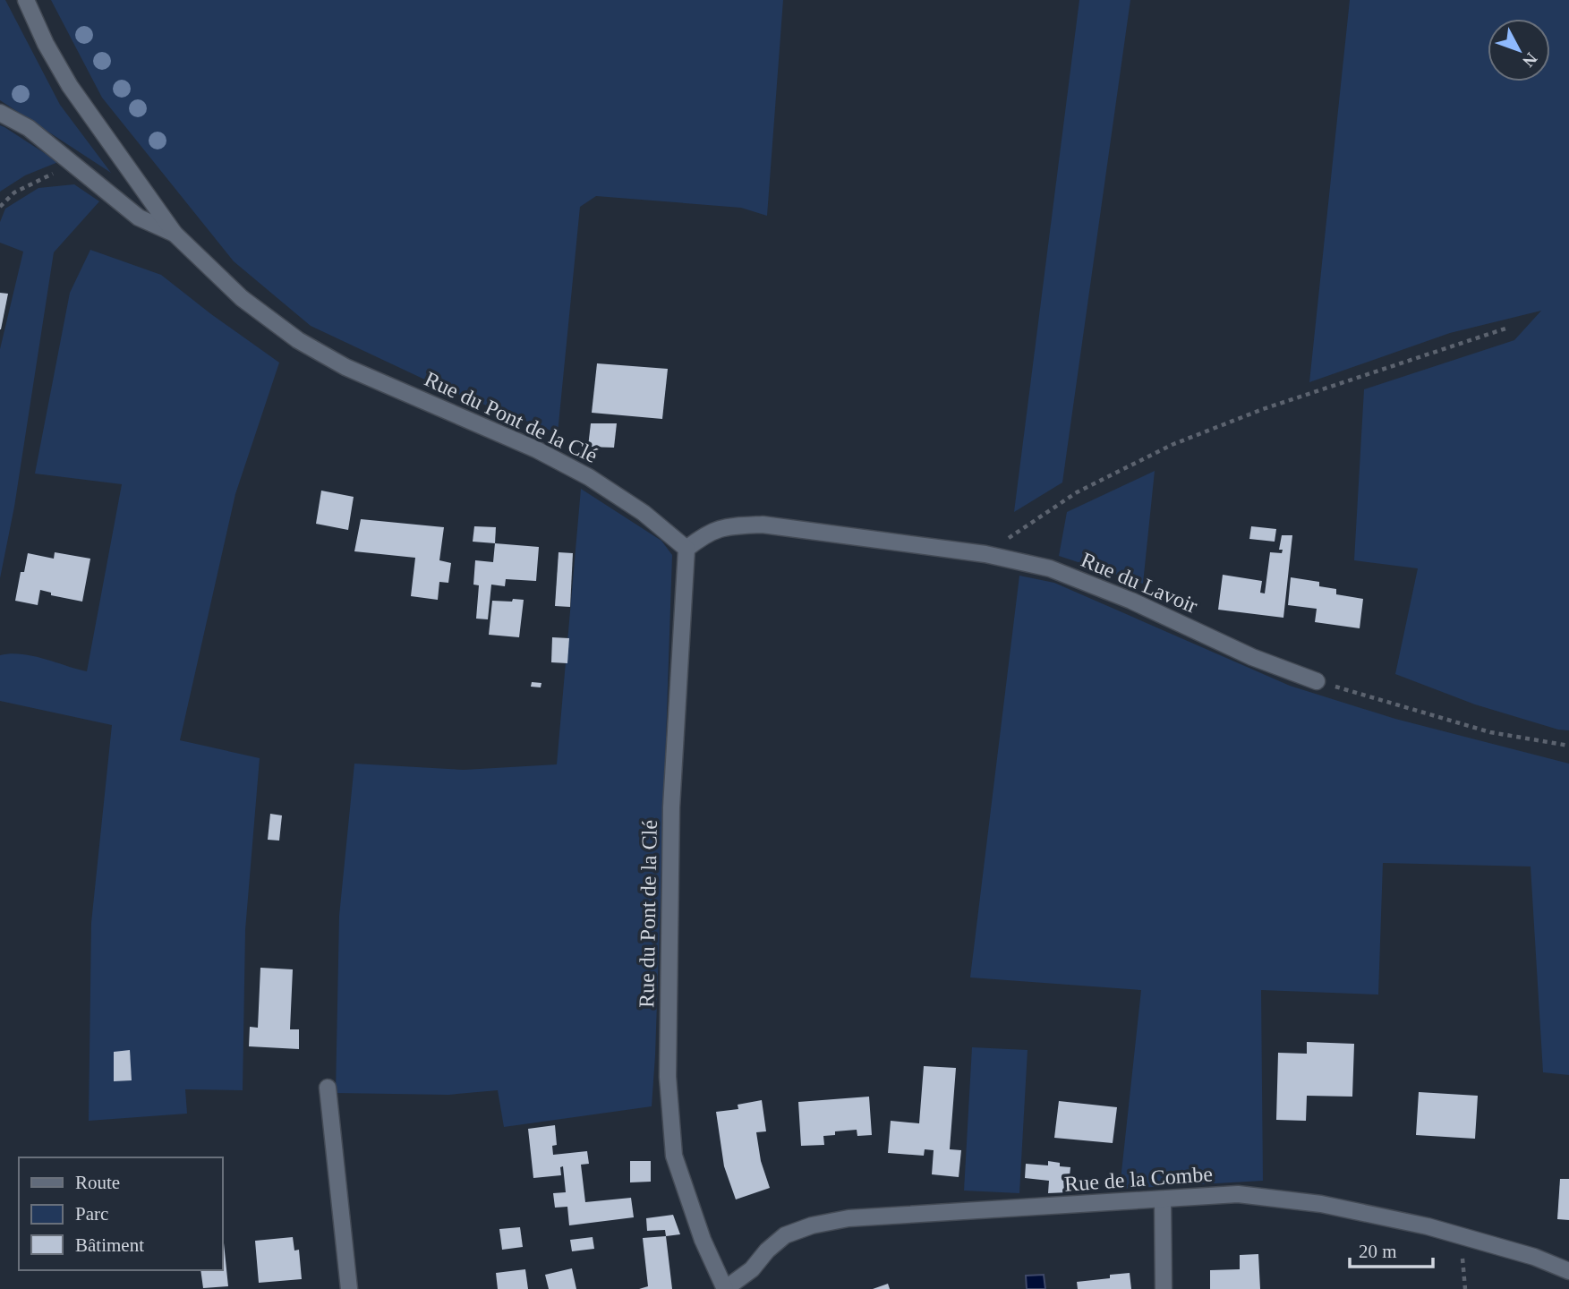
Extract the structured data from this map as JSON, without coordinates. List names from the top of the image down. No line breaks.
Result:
{"streets":{"street":["Rue du Pont de la Clé","Rue du Lavoir","Rue de la Combe"]},"crossings":[["Rue du Pont de la Clé","Rue du Lavoir"],["Rue du Pont de la Clé","Rue de la Combe"]],"legend":["Route","Parc","Bâtiment"],"scale_bar":"20 m","north":"bottom right"}
